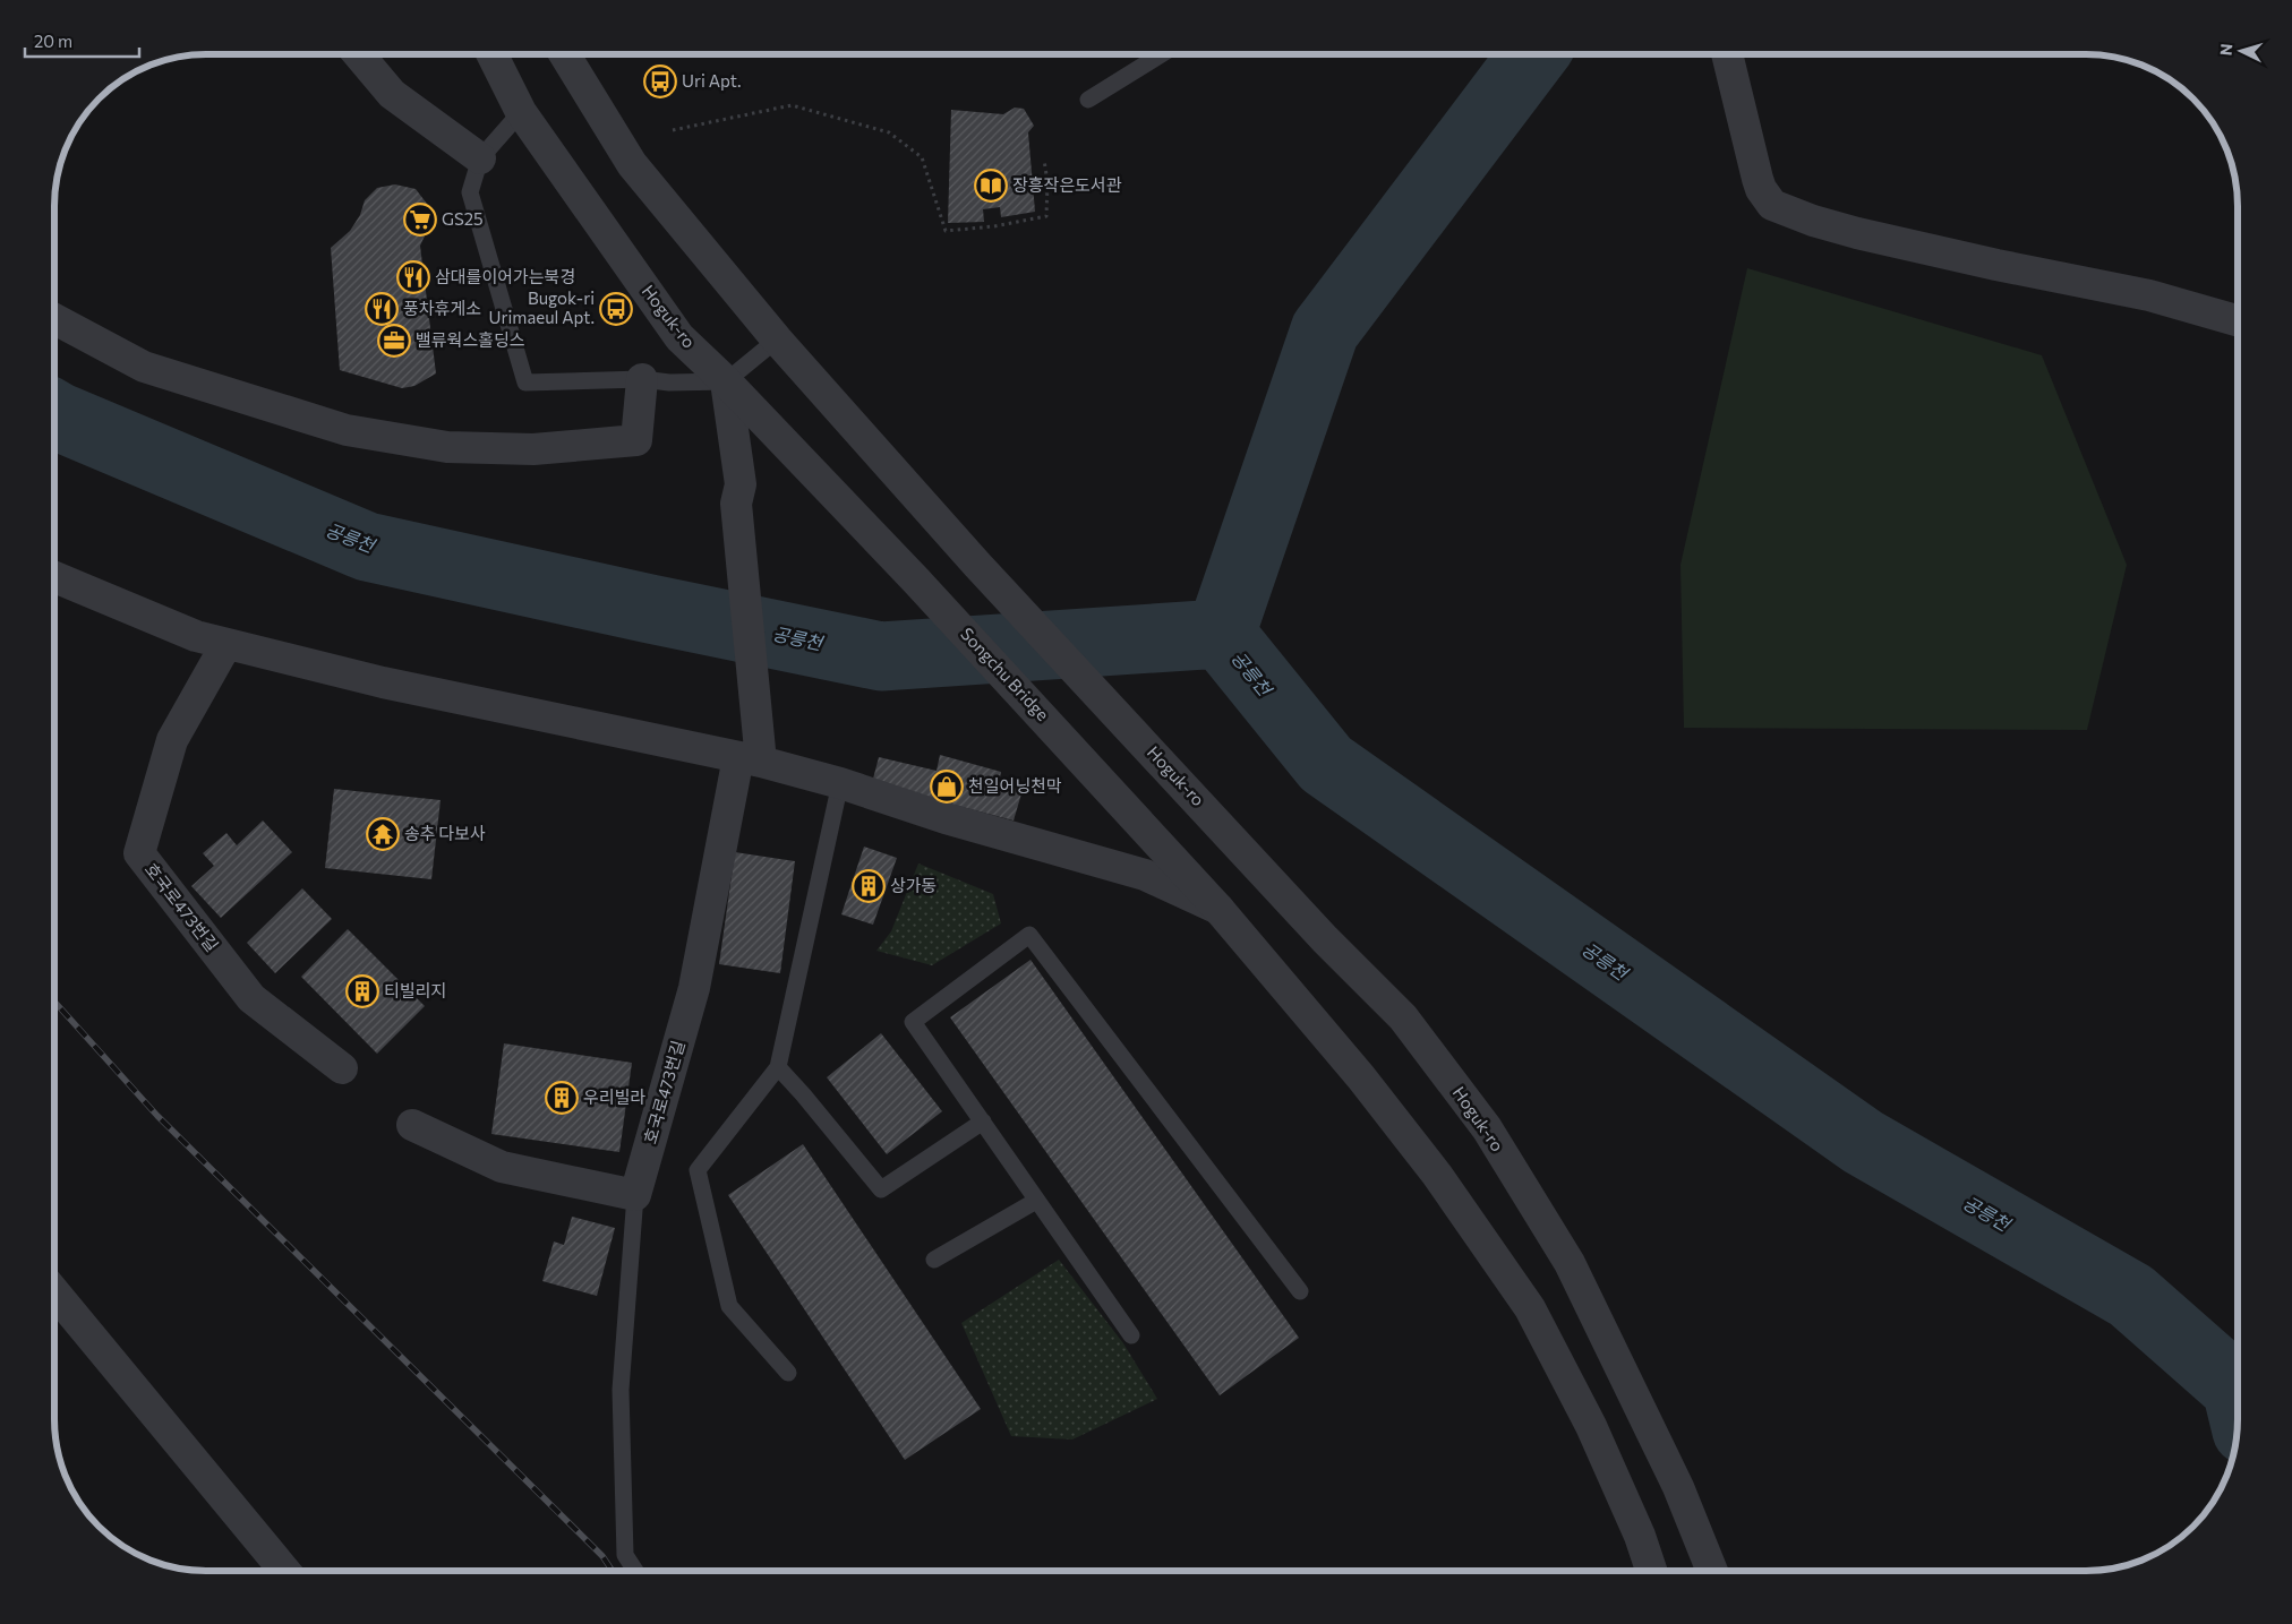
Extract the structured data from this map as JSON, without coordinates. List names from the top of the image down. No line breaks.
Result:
{"streets":{"street":["Hoguk-ro","Songchu Bridge","호국로473번길"]},"crossings":[["Hoguk-ro","Songchu Bridge"],["Hoguk-ro","호국로473번길"]],"water":["공릉천"],"places":{"bus stop":["Uri Apt.","Bugok-ri Urimaeul Apt."],"library":["장흥작은도서관"],"supermarket":["GS25"],"restaurant":["삼대를이어가는북경","풍차휴게소"],"office":["밸류웍스홀딩스"],"shop":["천일어닝천막"],"temple":["송추 다보사"],"building":["상가동","티빌리지","우리빌라"]},"scale_bar":"20 m","north":"left"}
